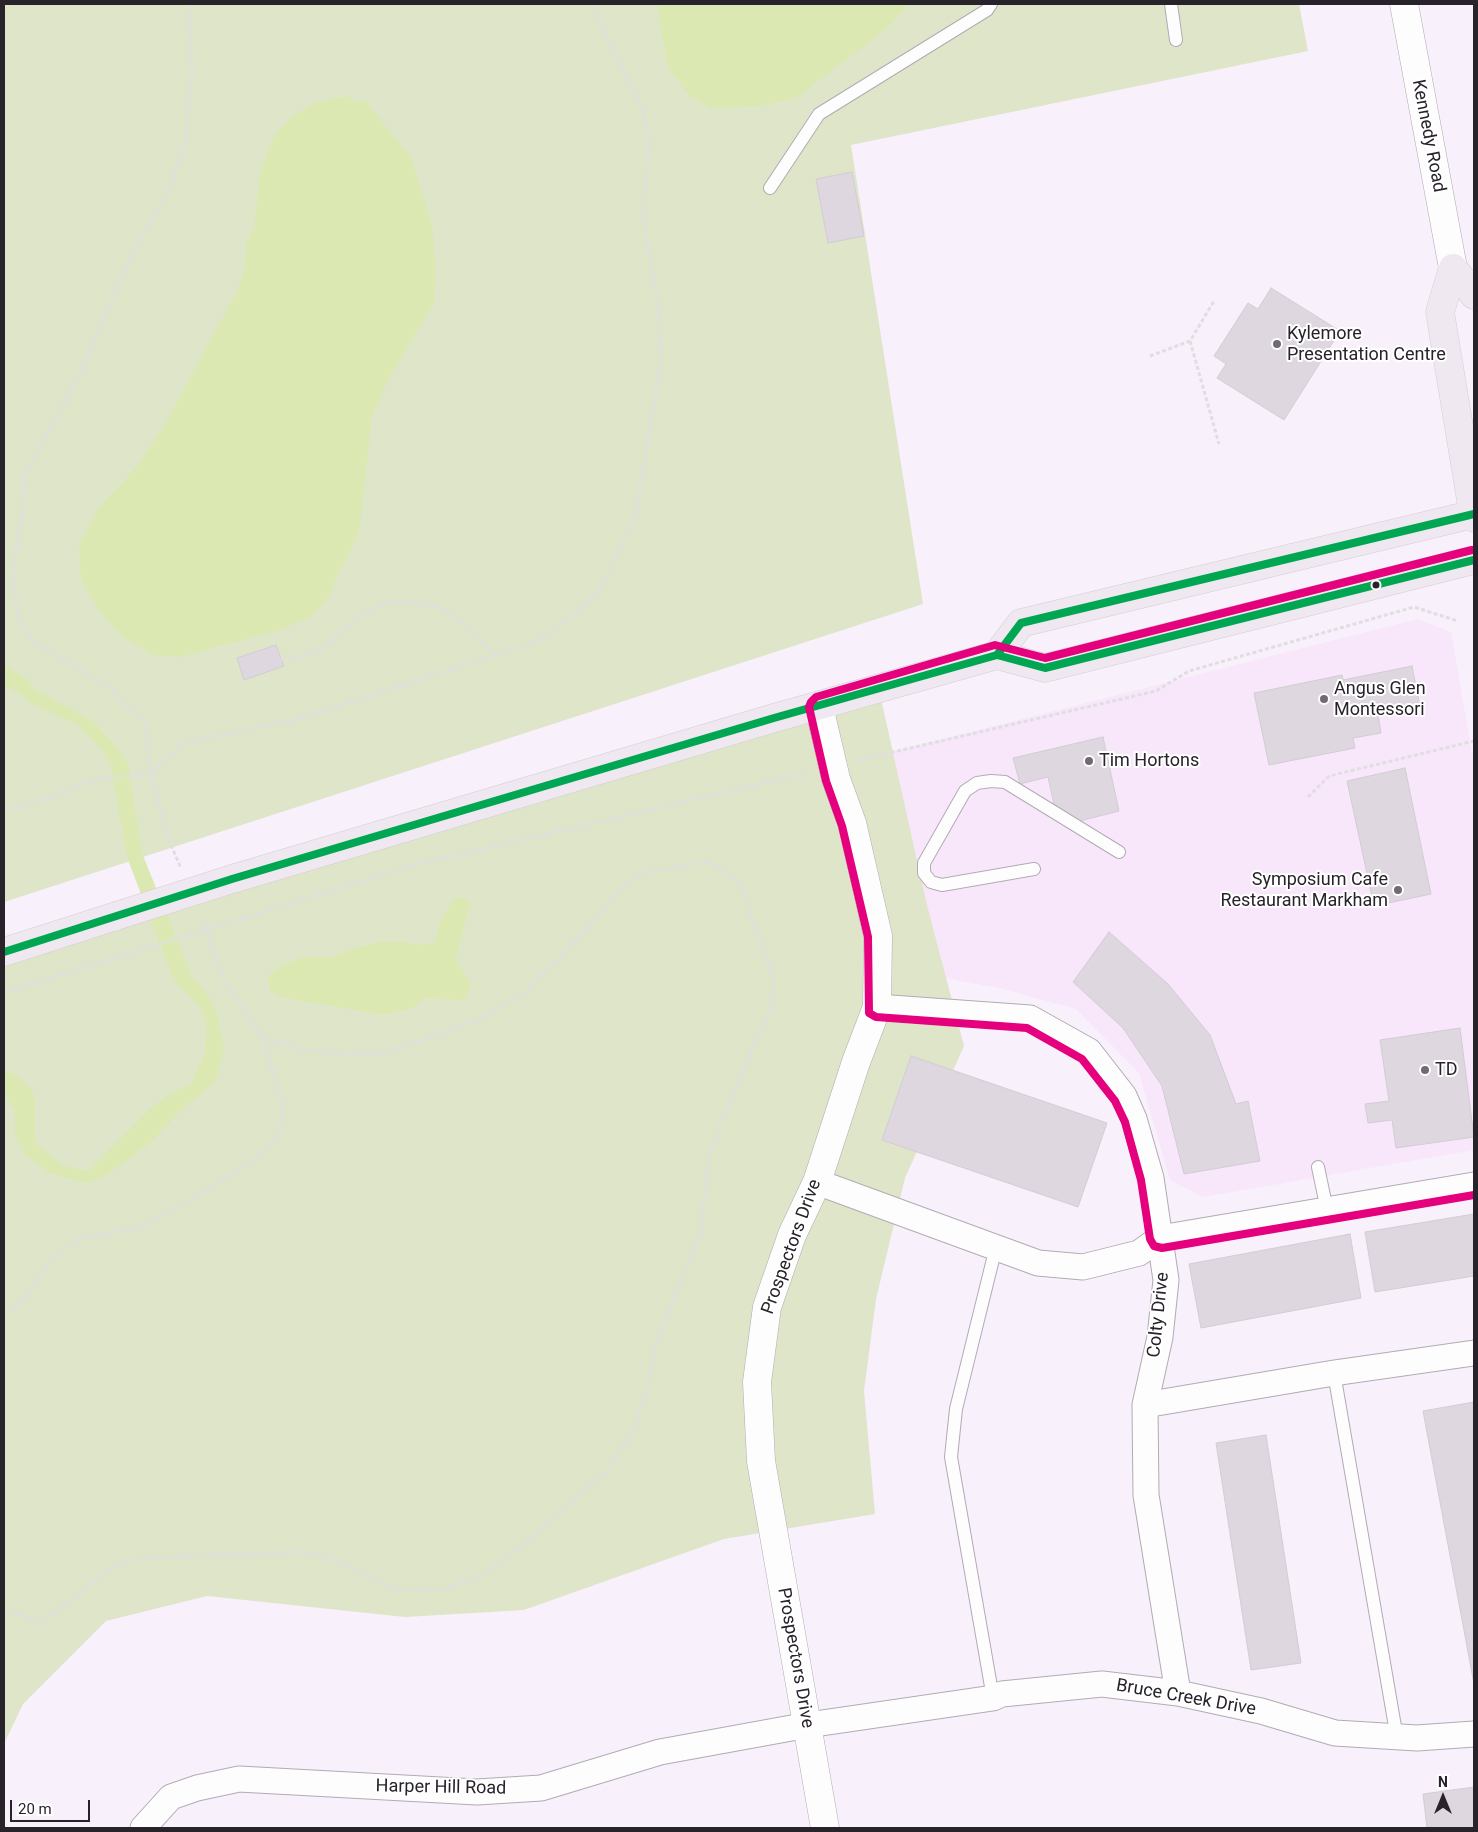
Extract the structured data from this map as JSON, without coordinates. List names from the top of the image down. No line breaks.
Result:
{"streets":{"main road":["Kennedy Road"],"street":["Prospectors Drive","Colty Drive","Bruce Creek Drive","Harper Hill Road"]},"crossings":[["Prospectors Drive","Colty Drive"],["Prospectors Drive","Bruce Creek Drive"],["Prospectors Drive","Harper Hill Road"],["Colty Drive","Bruce Creek Drive"],["Bruce Creek Drive","Harper Hill Road"]],"places":["Kylemore Presentation Centre","Angus Glen Montessori","Tim Hortons","Symposium Cafe Restaurant Markham","TD"],"scale_bar":"20 m","north":"top"}
